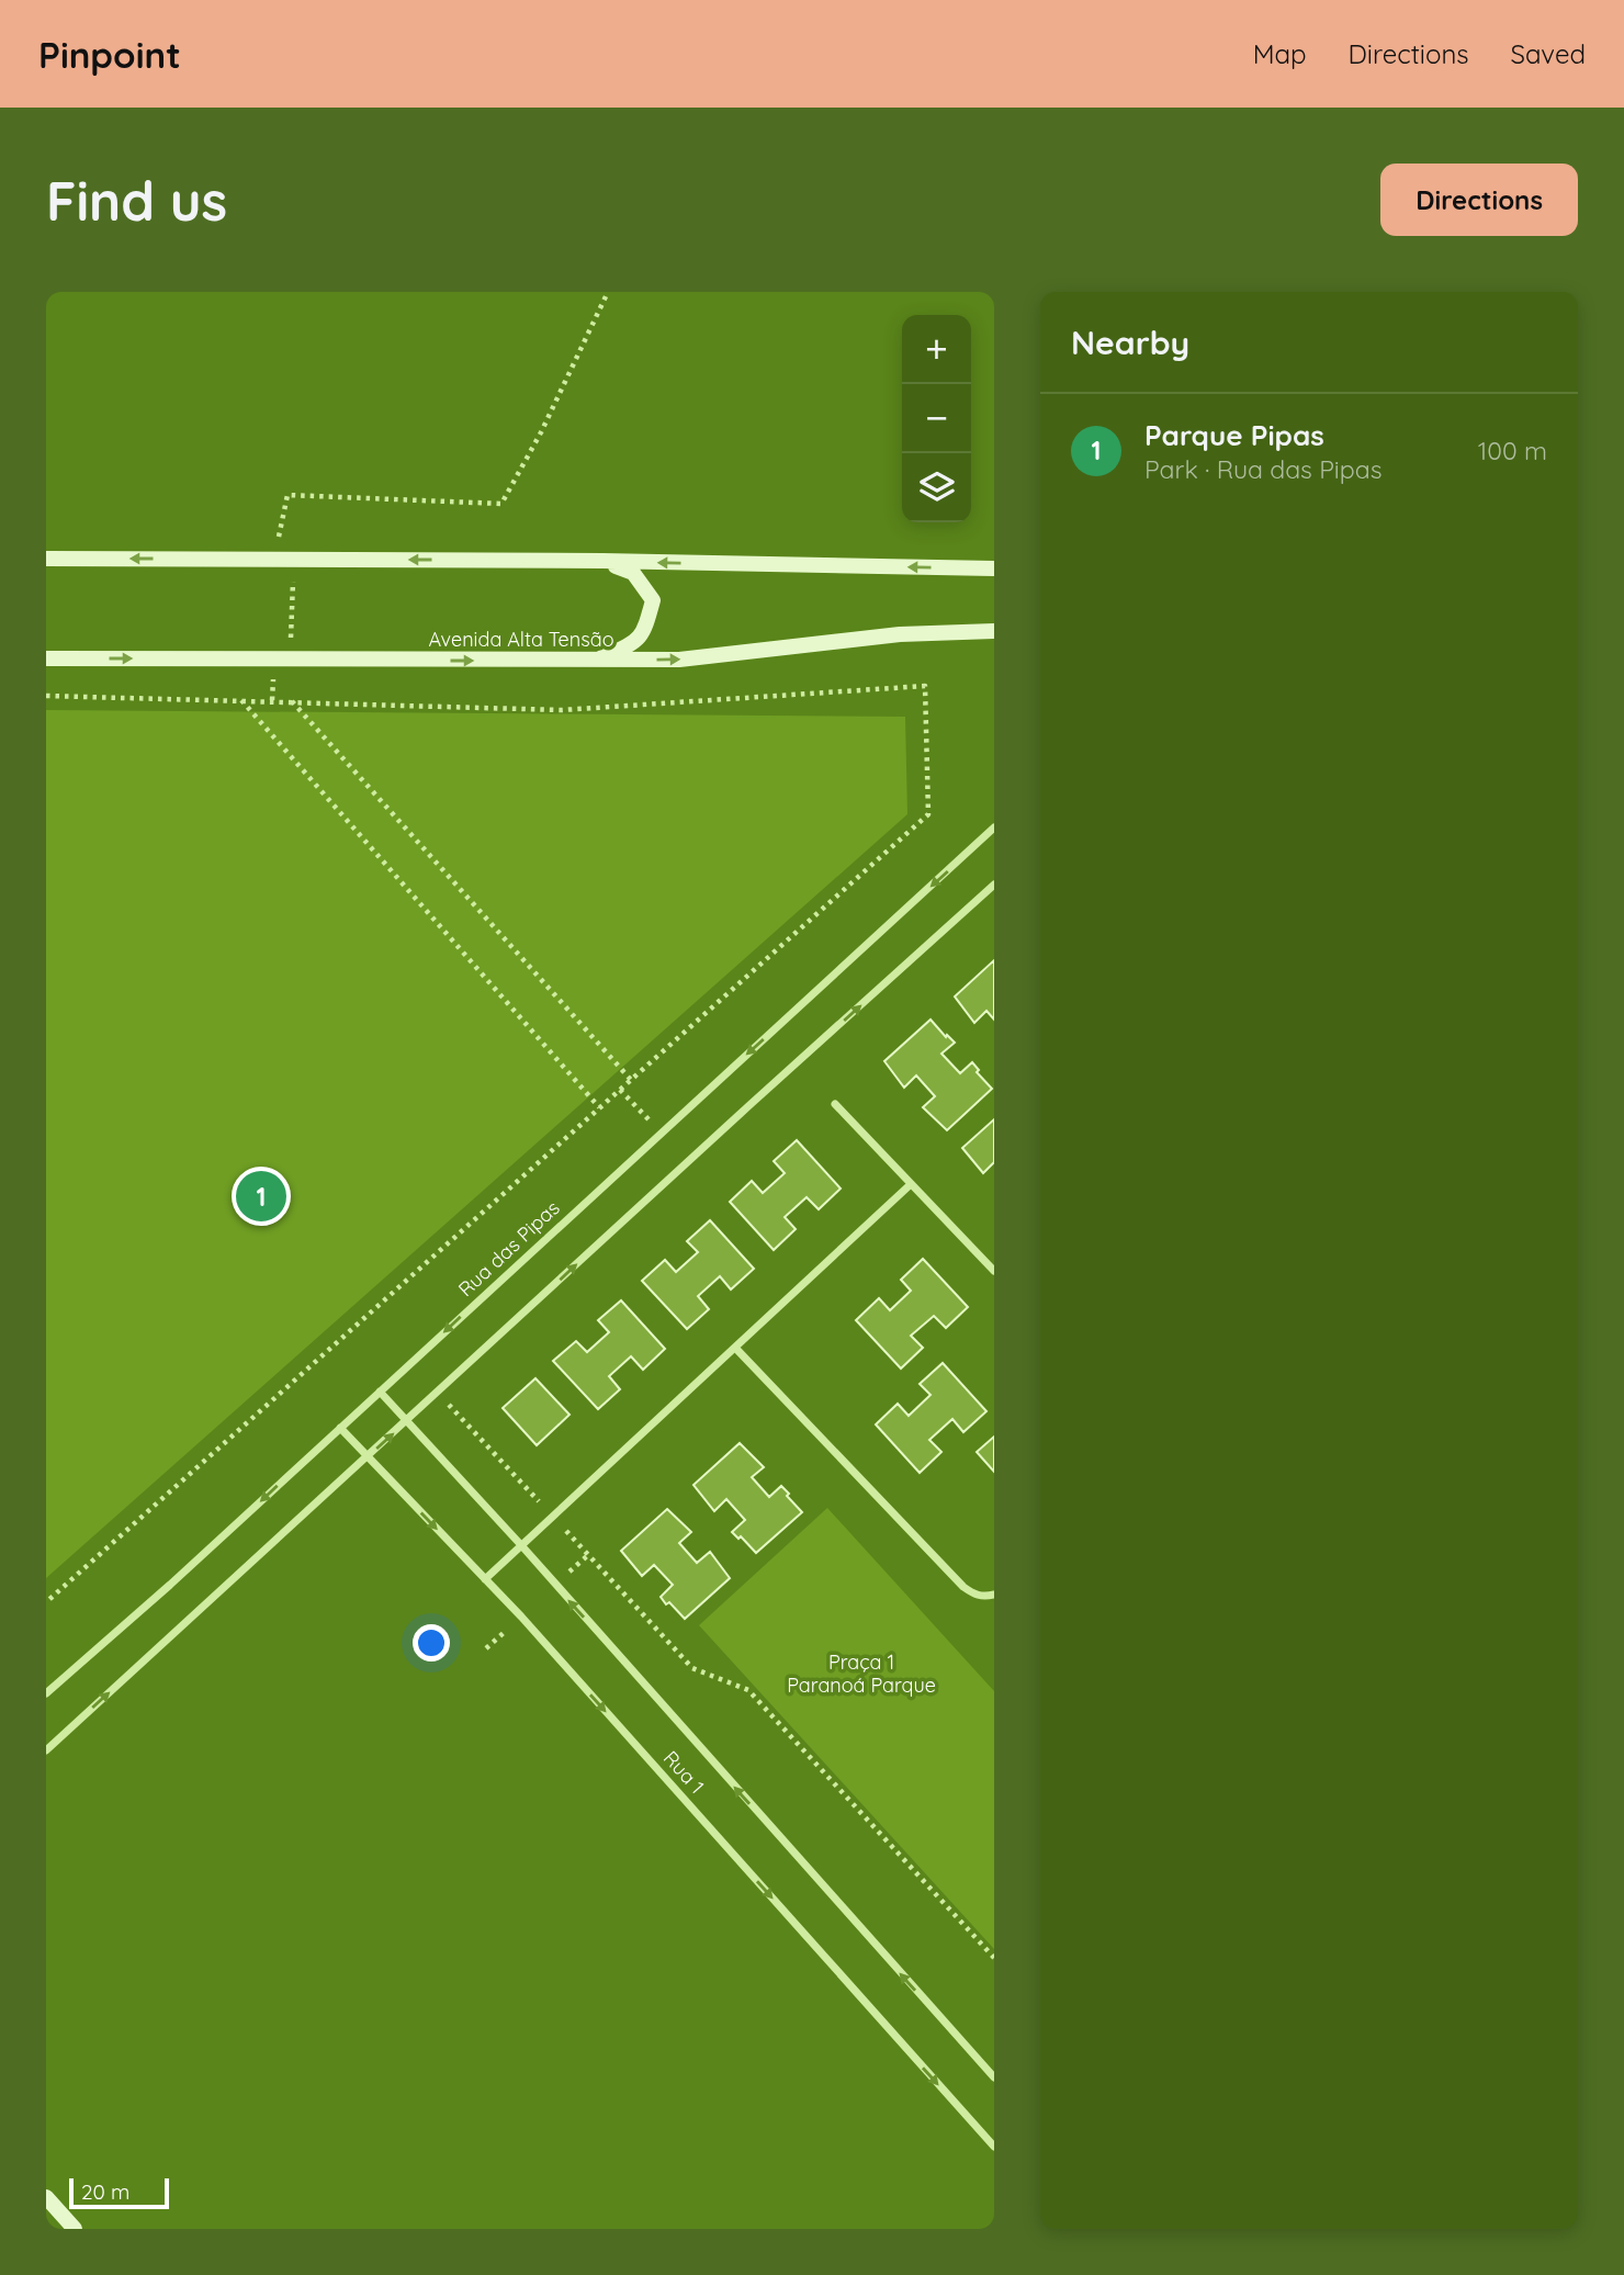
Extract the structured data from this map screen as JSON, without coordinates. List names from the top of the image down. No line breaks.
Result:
{"streets":{"street":["Avenida Alta Tensão","Rua das Pipas","Rua 1"]},"crossings":[["Rua das Pipas","Rua 1"]],"parks":["Praça 1 Paranoá Parque"],"scale_bar":"20 m","page":{"header":"Pinpoint","nav":["Map","Directions","Saved"],"buttons":"Directions","title":"Find us","heading":"Nearby","map_buttons":["+","−"],"list":[{"mark":"1","name":"Parque Pipas","note":"Park · Rua das Pipas","value":"100 m"}],"pins":"1","scale":"20 m"}}
